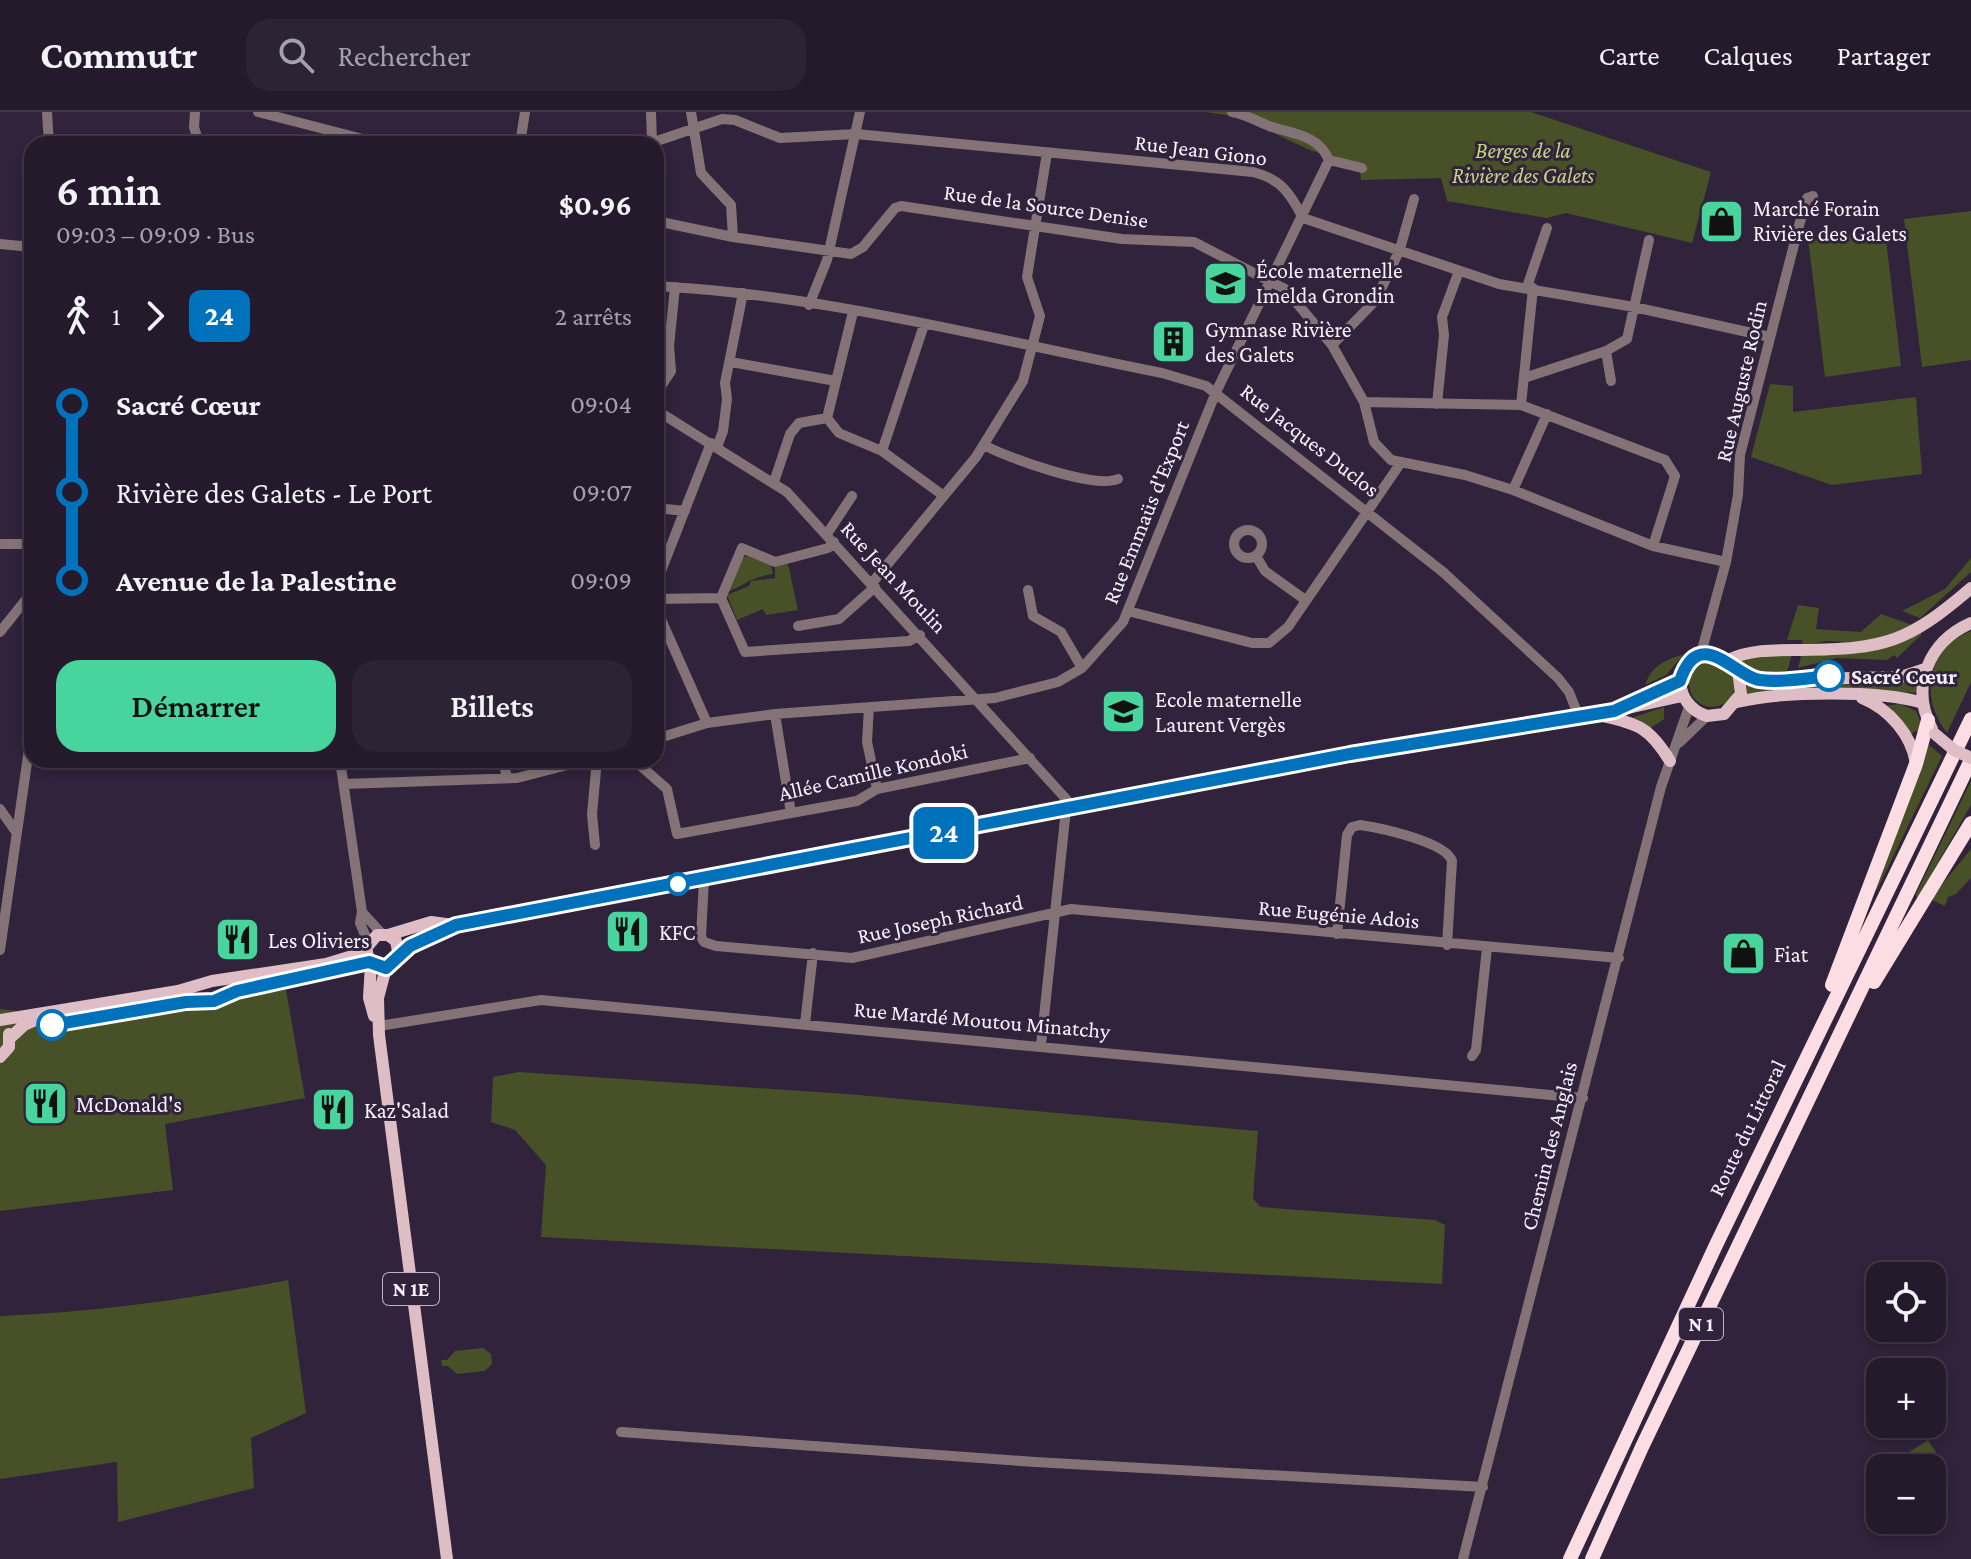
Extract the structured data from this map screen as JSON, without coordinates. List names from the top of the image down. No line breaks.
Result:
{"streets":{"highway":["Route du Littoral","N 1"],"main road":["N 1E"],"street":["Rue Jean Giono","Rue de la Source Denise","Rue Auguste Rodin","Rue Jacques Duclos","Rue Emmaüs d'Export","Rue Jean Moulin","Allée Camille Kondoki","Rue Eugénie Adois","Rue Joseph Richard","Rue Mardé Moutou Minatchy","Chemin des Anglais"]},"crossings":[["Rue Jean Giono","Rue Emmaüs d'Export"],["Rue de la Source Denise","Rue Emmaüs d'Export"],["Rue Auguste Rodin","Chemin des Anglais"],["Rue Jacques Duclos","Rue Emmaüs d'Export"],["Rue Emmaüs d'Export","Rue Jean Moulin"],["Rue Jean Moulin","Allée Camille Kondoki"],["Rue Eugénie Adois","Rue Joseph Richard"],["Rue Eugénie Adois","Chemin des Anglais"],["Rue Mardé Moutou Minatchy","Chemin des Anglais"],["Rue Mardé Moutou Minatchy","N 1E"]],"parks":["Berges de la Rivière des Galets"],"places":{"shop":["Marché Forain Rivière des Galets","Fiat"],"school or university":["École maternelle Imelda Grondin","Ecole maternelle Laurent Vergès"],"building":["Gymnase Rivière des Galets"],"other":["Sacré Cœur"],"restaurant":["KFC","Les Oliviers","McDonald's","Kaz'Salad"]},"lines":["bus line 24"],"page":{"header":"Commutr","search":"Rechercher","nav":["Carte","Calques","Partager"],"on_map":"24","heading":["6 min","09:03 – 09:09 · Bus","$0.96"],"legs":["1","24","2 arrêts"],"list":[{"name":"Sacré Cœur","value":"09:04"},{"name":"Rivière des Galets - Le Port","value":"09:07"},{"name":"Avenue de la Palestine","value":"09:09"}],"buttons":["Démarrer","Billets"],"map_buttons":["+","−"]}}
